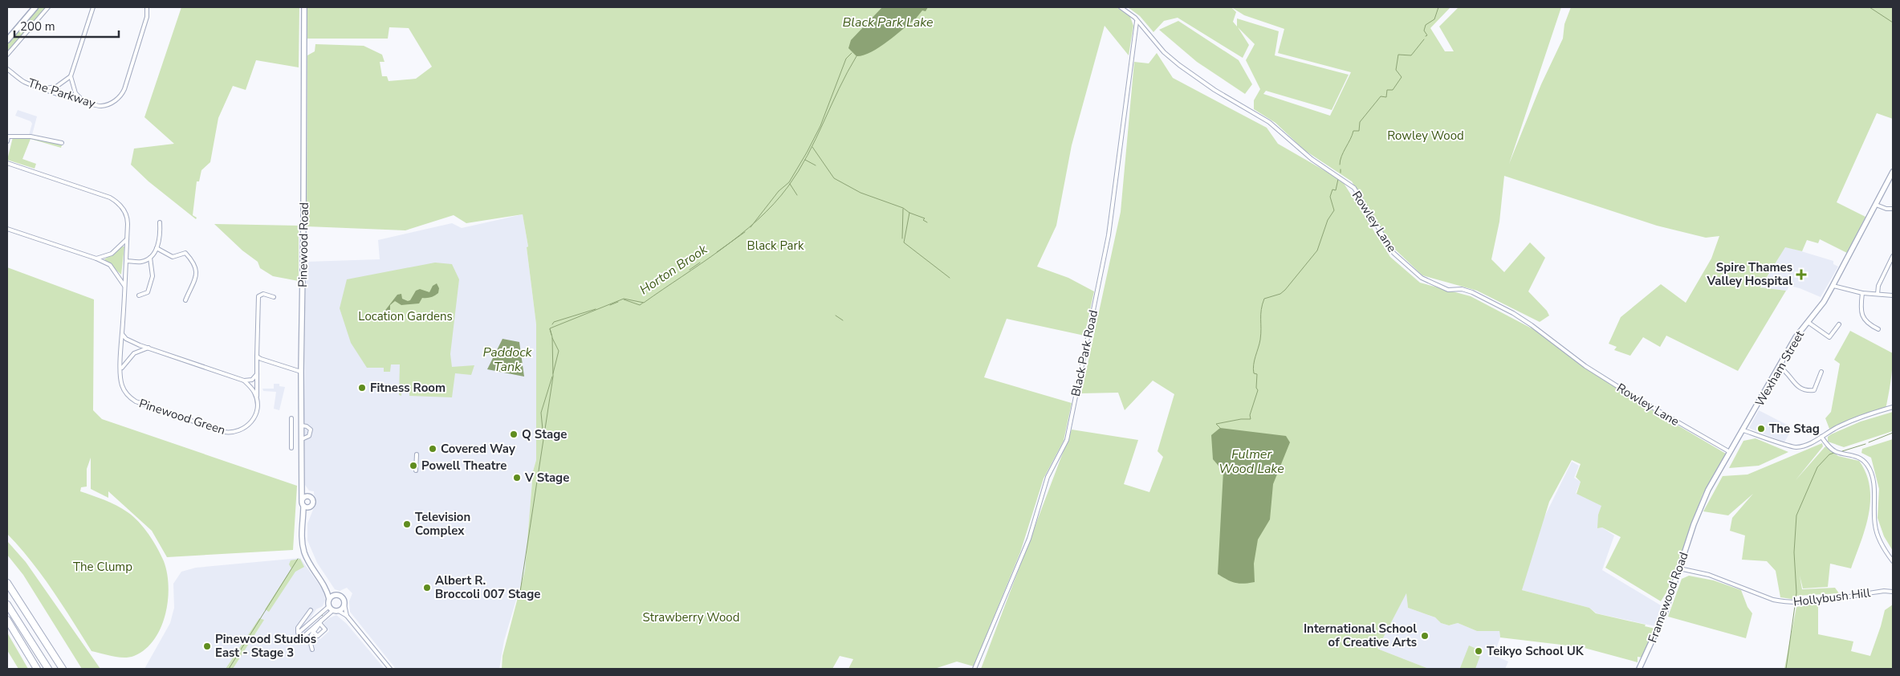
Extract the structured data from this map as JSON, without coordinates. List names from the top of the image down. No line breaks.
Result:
{"streets":{"street":["The Parkway","Rowley Lane","Pinewood Road","Black Park Road","Wexham Street","Pinewood Green","Framewood Road","Hollybush Hill"]},"crossings":[["Rowley Lane","Black Park Road"],["Rowley Lane","Wexham Street"],["Wexham Street","Framewood Road"],["Framewood Road","Hollybush Hill"]],"water":["Black Park Lake","Horton Brook","Paddock Tank","Fulmer Wood Lake"],"parks":["Rowley Wood","Black Park","Location Gardens","The Clump","Strawberry Wood"],"places":{"health":["Spire Thames Valley Hospital"],"other":["Fitness Room","The Stag","Q Stage","Covered Way","Powell Theatre","V Stage","Television Complex","Albert R. Broccoli 007 Stage","International School of Creative Arts","Pinewood Studios East - Stage 3","Teikyo School UK"]},"scale_bar":"200 m"}
